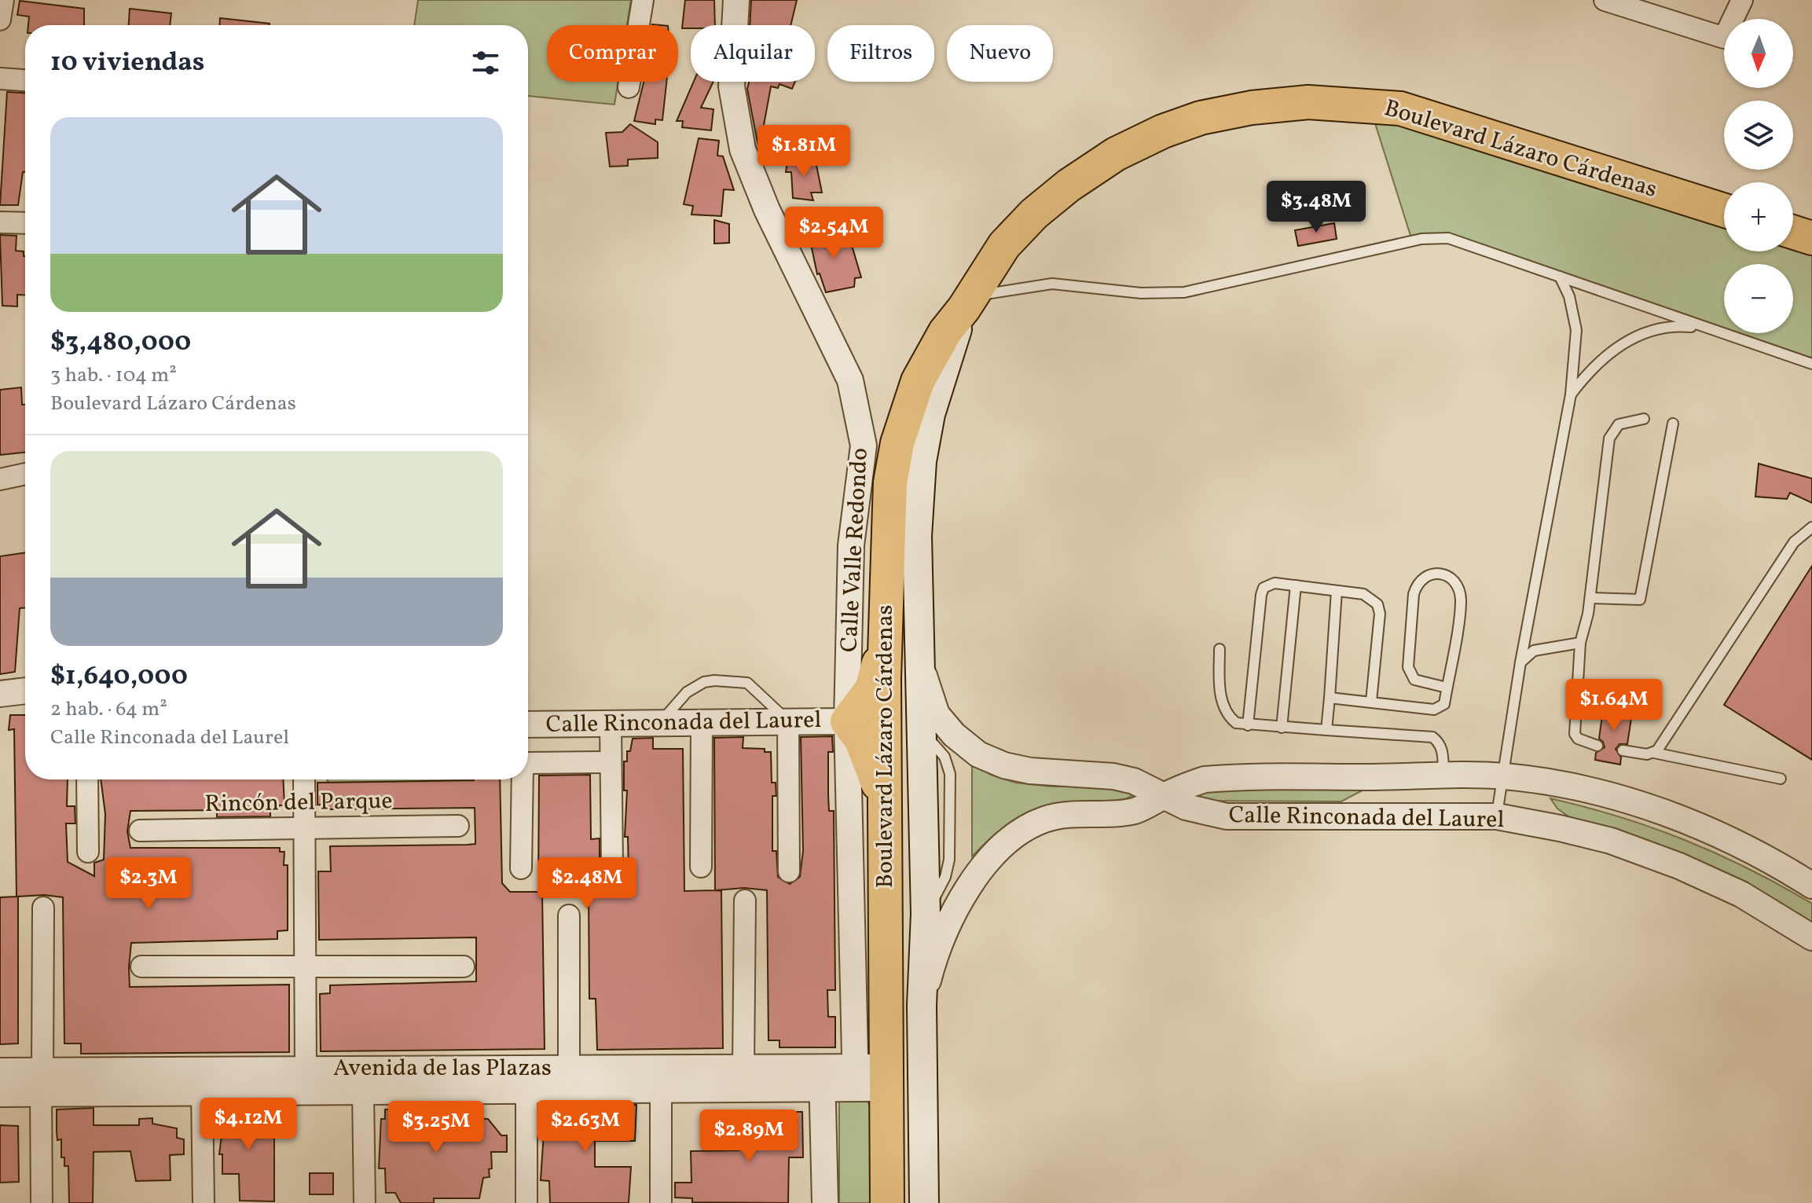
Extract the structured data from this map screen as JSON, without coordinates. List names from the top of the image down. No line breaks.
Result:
{"streets":{"highway":["Boulevard Lázaro Cárdenas"],"street":["Calle Valle Redondo","Calle Rinconada del Laurel","Rincón del Parque","Avenida de las Plazas"]},"crossings":[["Boulevard Lázaro Cárdenas","Calle Valle Redondo"],["Boulevard Lázaro Cárdenas","Calle Rinconada del Laurel"],["Boulevard Lázaro Cárdenas","Avenida de las Plazas"],["Calle Valle Redondo","Calle Rinconada del Laurel"],["Calle Valle Redondo","Avenida de las Plazas"]],"north":"bottom","page":{"map_buttons":["+","−"],"chip":["Comprar","Alquilar","Filtros","Nuevo"],"heading":"10 viviendas","list":[{"name":"$3,480,000","note":"3 hab. · 104 m² · Boulevard Lázaro Cárdenas"},{"name":"$1,640,000","note":"2 hab. · 64 m² · Calle Rinconada del Laurel"}],"price":["$1.81M","$3.48M","$2.54M","$1.64M","$2.3M","$2.48M","$4.12M","$2.63M","$3.25M","$2.89M"]}}
